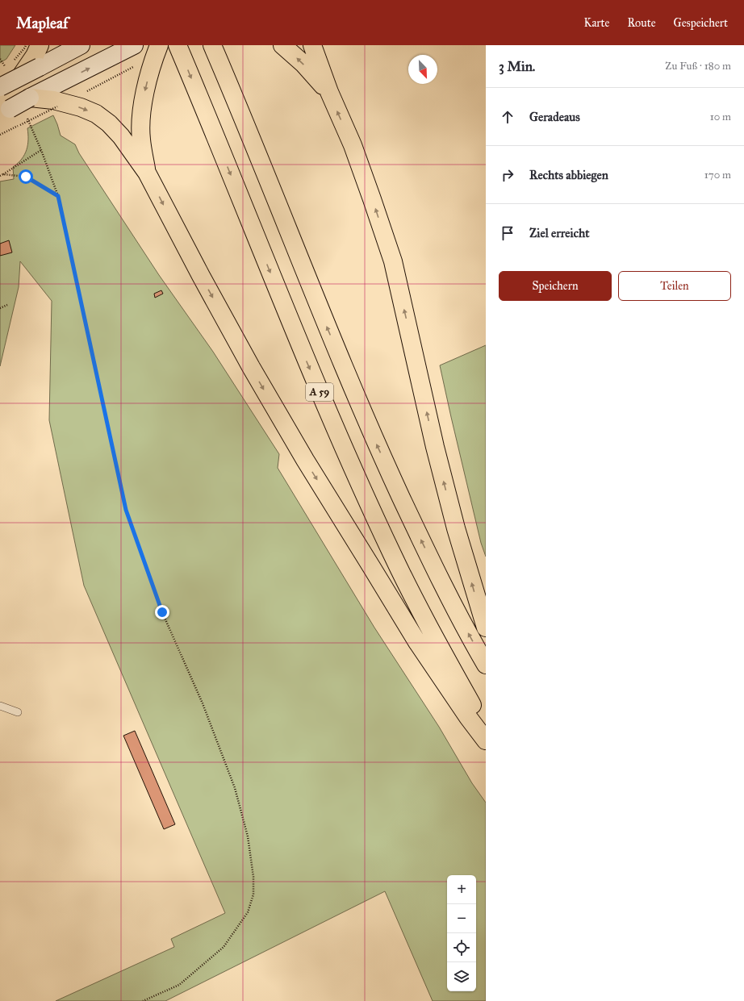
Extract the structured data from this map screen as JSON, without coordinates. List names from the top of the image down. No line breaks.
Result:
{"streets":{"highway":["A 59"]},"north":"bottom right","page":{"header":"Mapleaf","nav":["Karte","Route","Gespeichert"],"heading":["3 Min.","Zu Fuß · 180 m"],"list":[["Geradeaus","10 m"],["Rechts abbiegen","170 m"],"Ziel erreicht"],"buttons":["Speichern","Teilen"],"map_buttons":["+","−"]}}
